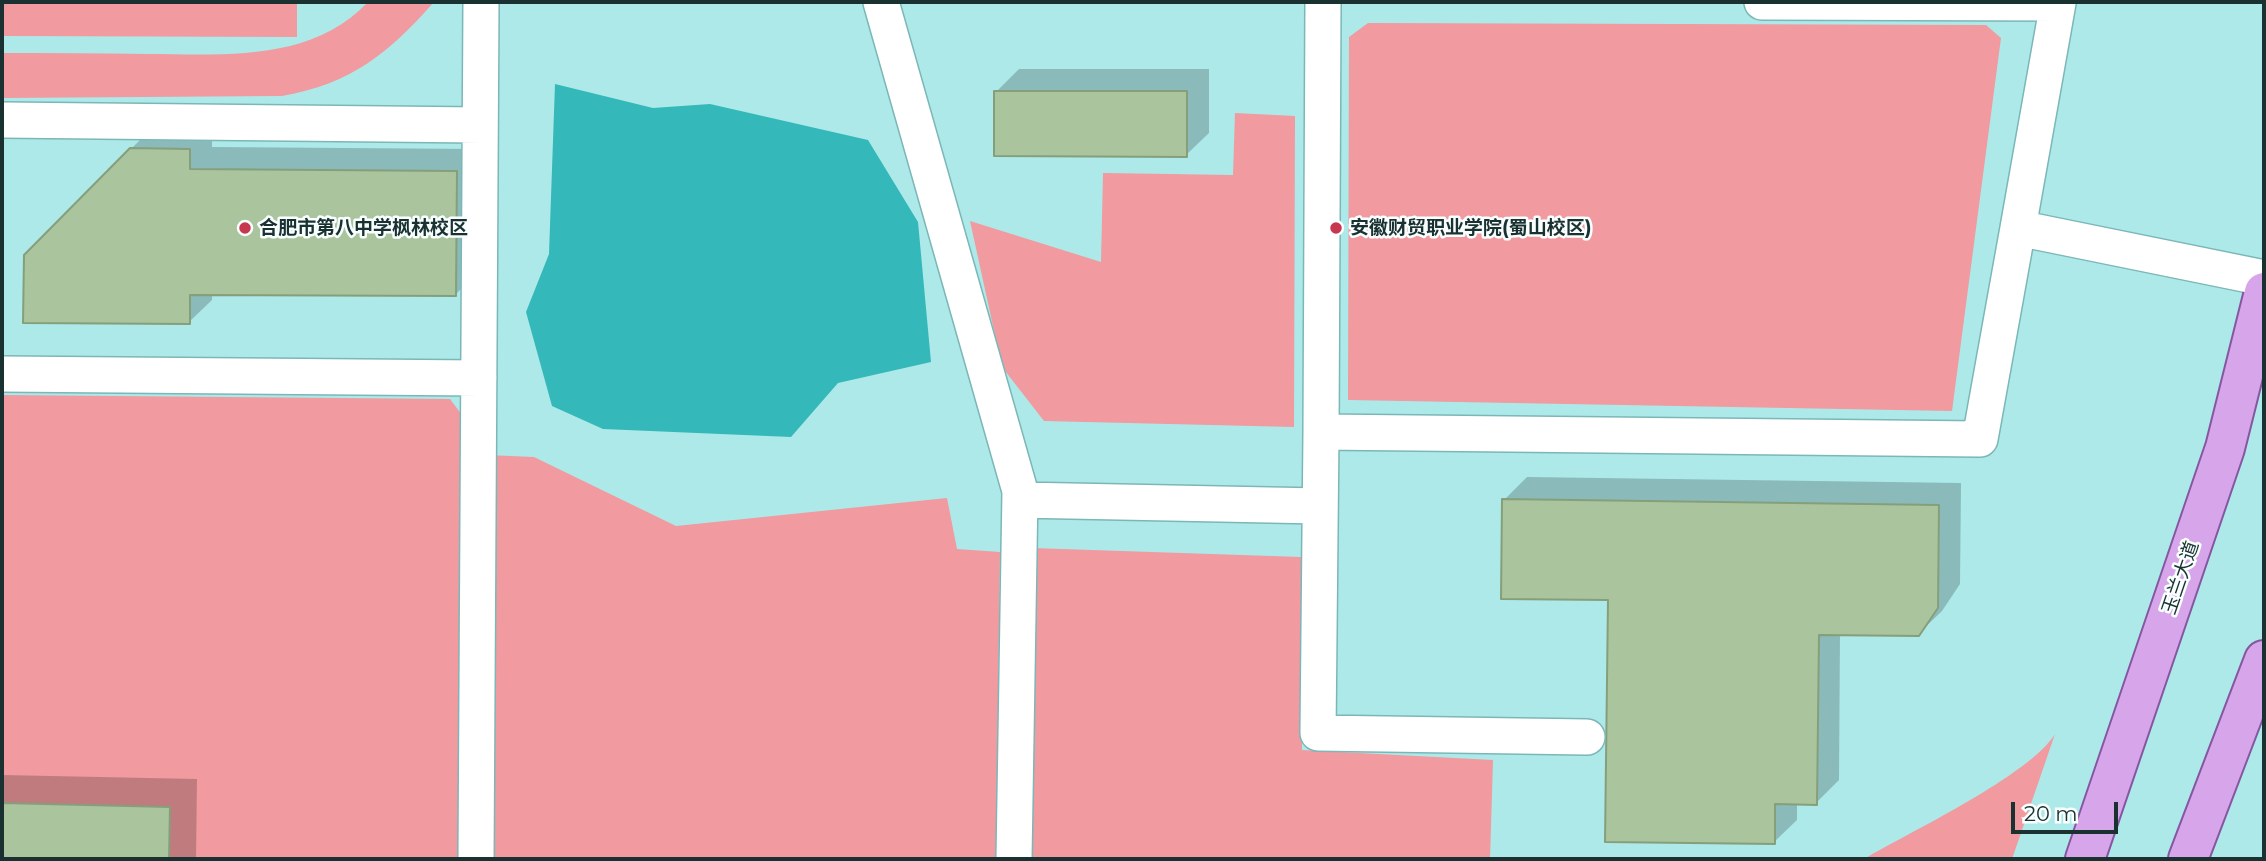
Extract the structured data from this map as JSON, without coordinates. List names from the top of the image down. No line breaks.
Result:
{"streets":{"main road":["玉兰大道"]},"places":["合肥市第八中学枫林校区","安徽财贸职业学院(蜀山校区)"],"scale_bar":"20 m"}
